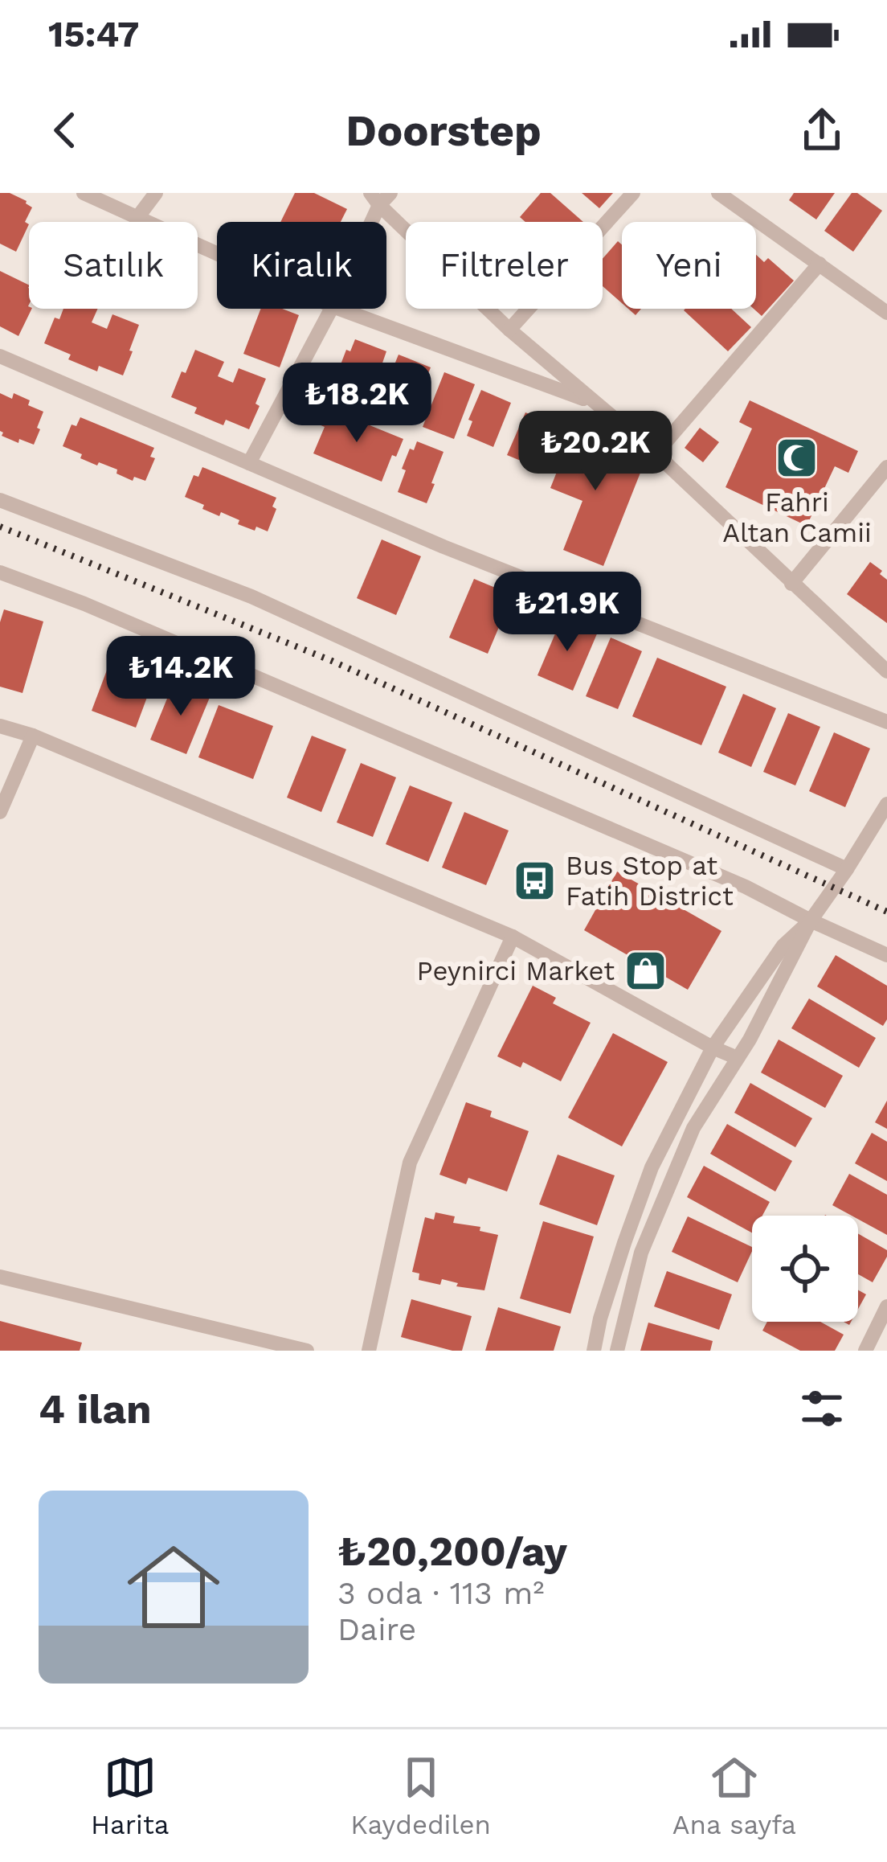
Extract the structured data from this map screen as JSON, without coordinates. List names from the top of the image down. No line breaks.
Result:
{"places":{"mosque":["Fahri Altan Camii"],"bus stop":["Bus Stop at Fatih District"],"shop":["Peynirci Market"]},"page":{"status":"15:47","header":"Doorstep","chip":["Satılık","Kiralık","Filtreler","Yeni"],"price":["₺18.2K","₺20.2K","₺21.9K","₺14.2K"],"heading":"4 ilan","list":[{"name":"₺20,200/ay","note":"3 oda · 113 m² · Daire"}],"tabs":["Harita","Kaydedilen","Ana sayfa"]}}
